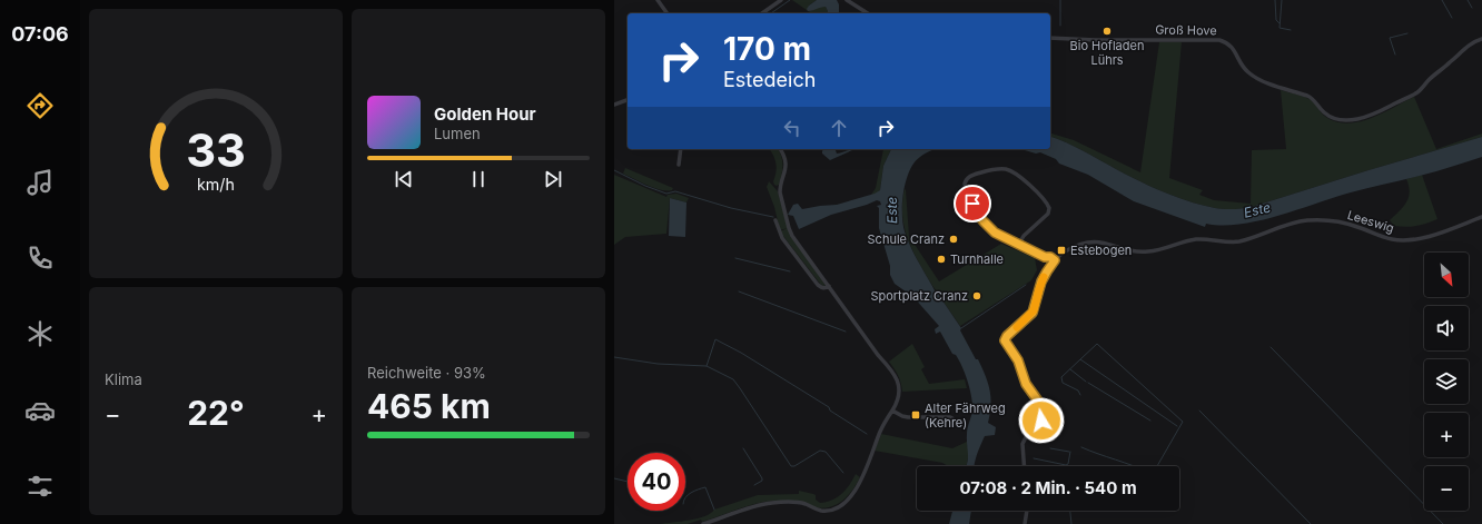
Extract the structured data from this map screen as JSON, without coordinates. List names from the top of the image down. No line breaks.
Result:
{"streets":{"street":["Groß Hove","Leeswig"]},"water":["Este"],"places":{"other":["Bio Hofladen Lührs","Schule Cranz","Turnhalle","Sportplatz Cranz"],"transit":["Estebogen","Alter Fährweg (Kehre)"]},"north":"bottom right","page":{"tabs":"07:06","turn":["170 m","Estedeich"],"song":["Golden Hour","Lumen"],"map_buttons":["+","−"],"tile":["Klima",["Reichweite · 93%","465 km"]],"heat":["−","22°","+"],"limit":"40","trip":"07:08 · 2 Min. · 540 m","gauge":["33","km/h"]}}
